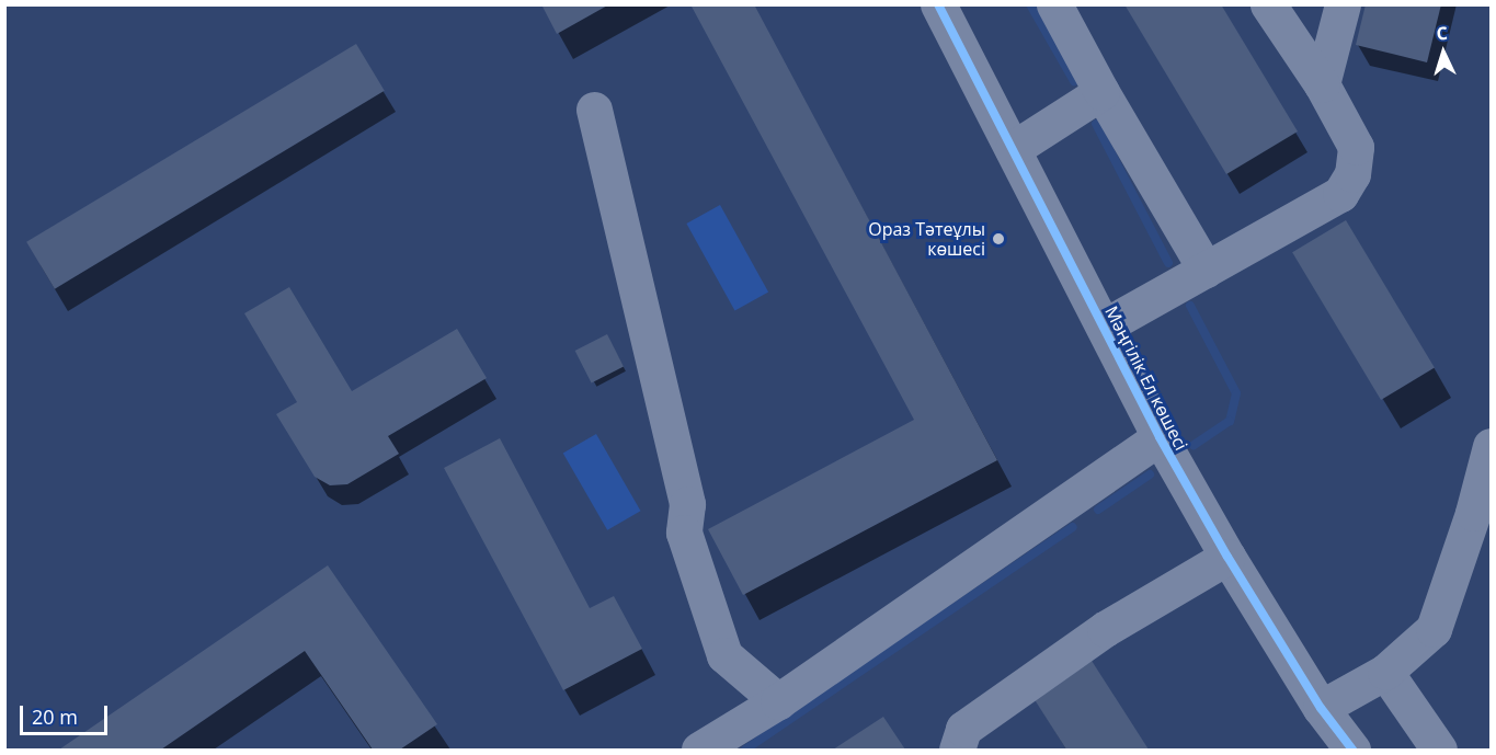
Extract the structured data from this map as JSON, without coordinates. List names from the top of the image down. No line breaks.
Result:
{"streets":{"street":["Мәңгілік Ел көшесі"]},"places":["Ораз Тәтеұлы көшесі"],"scale_bar":"20 m","north":"top"}
